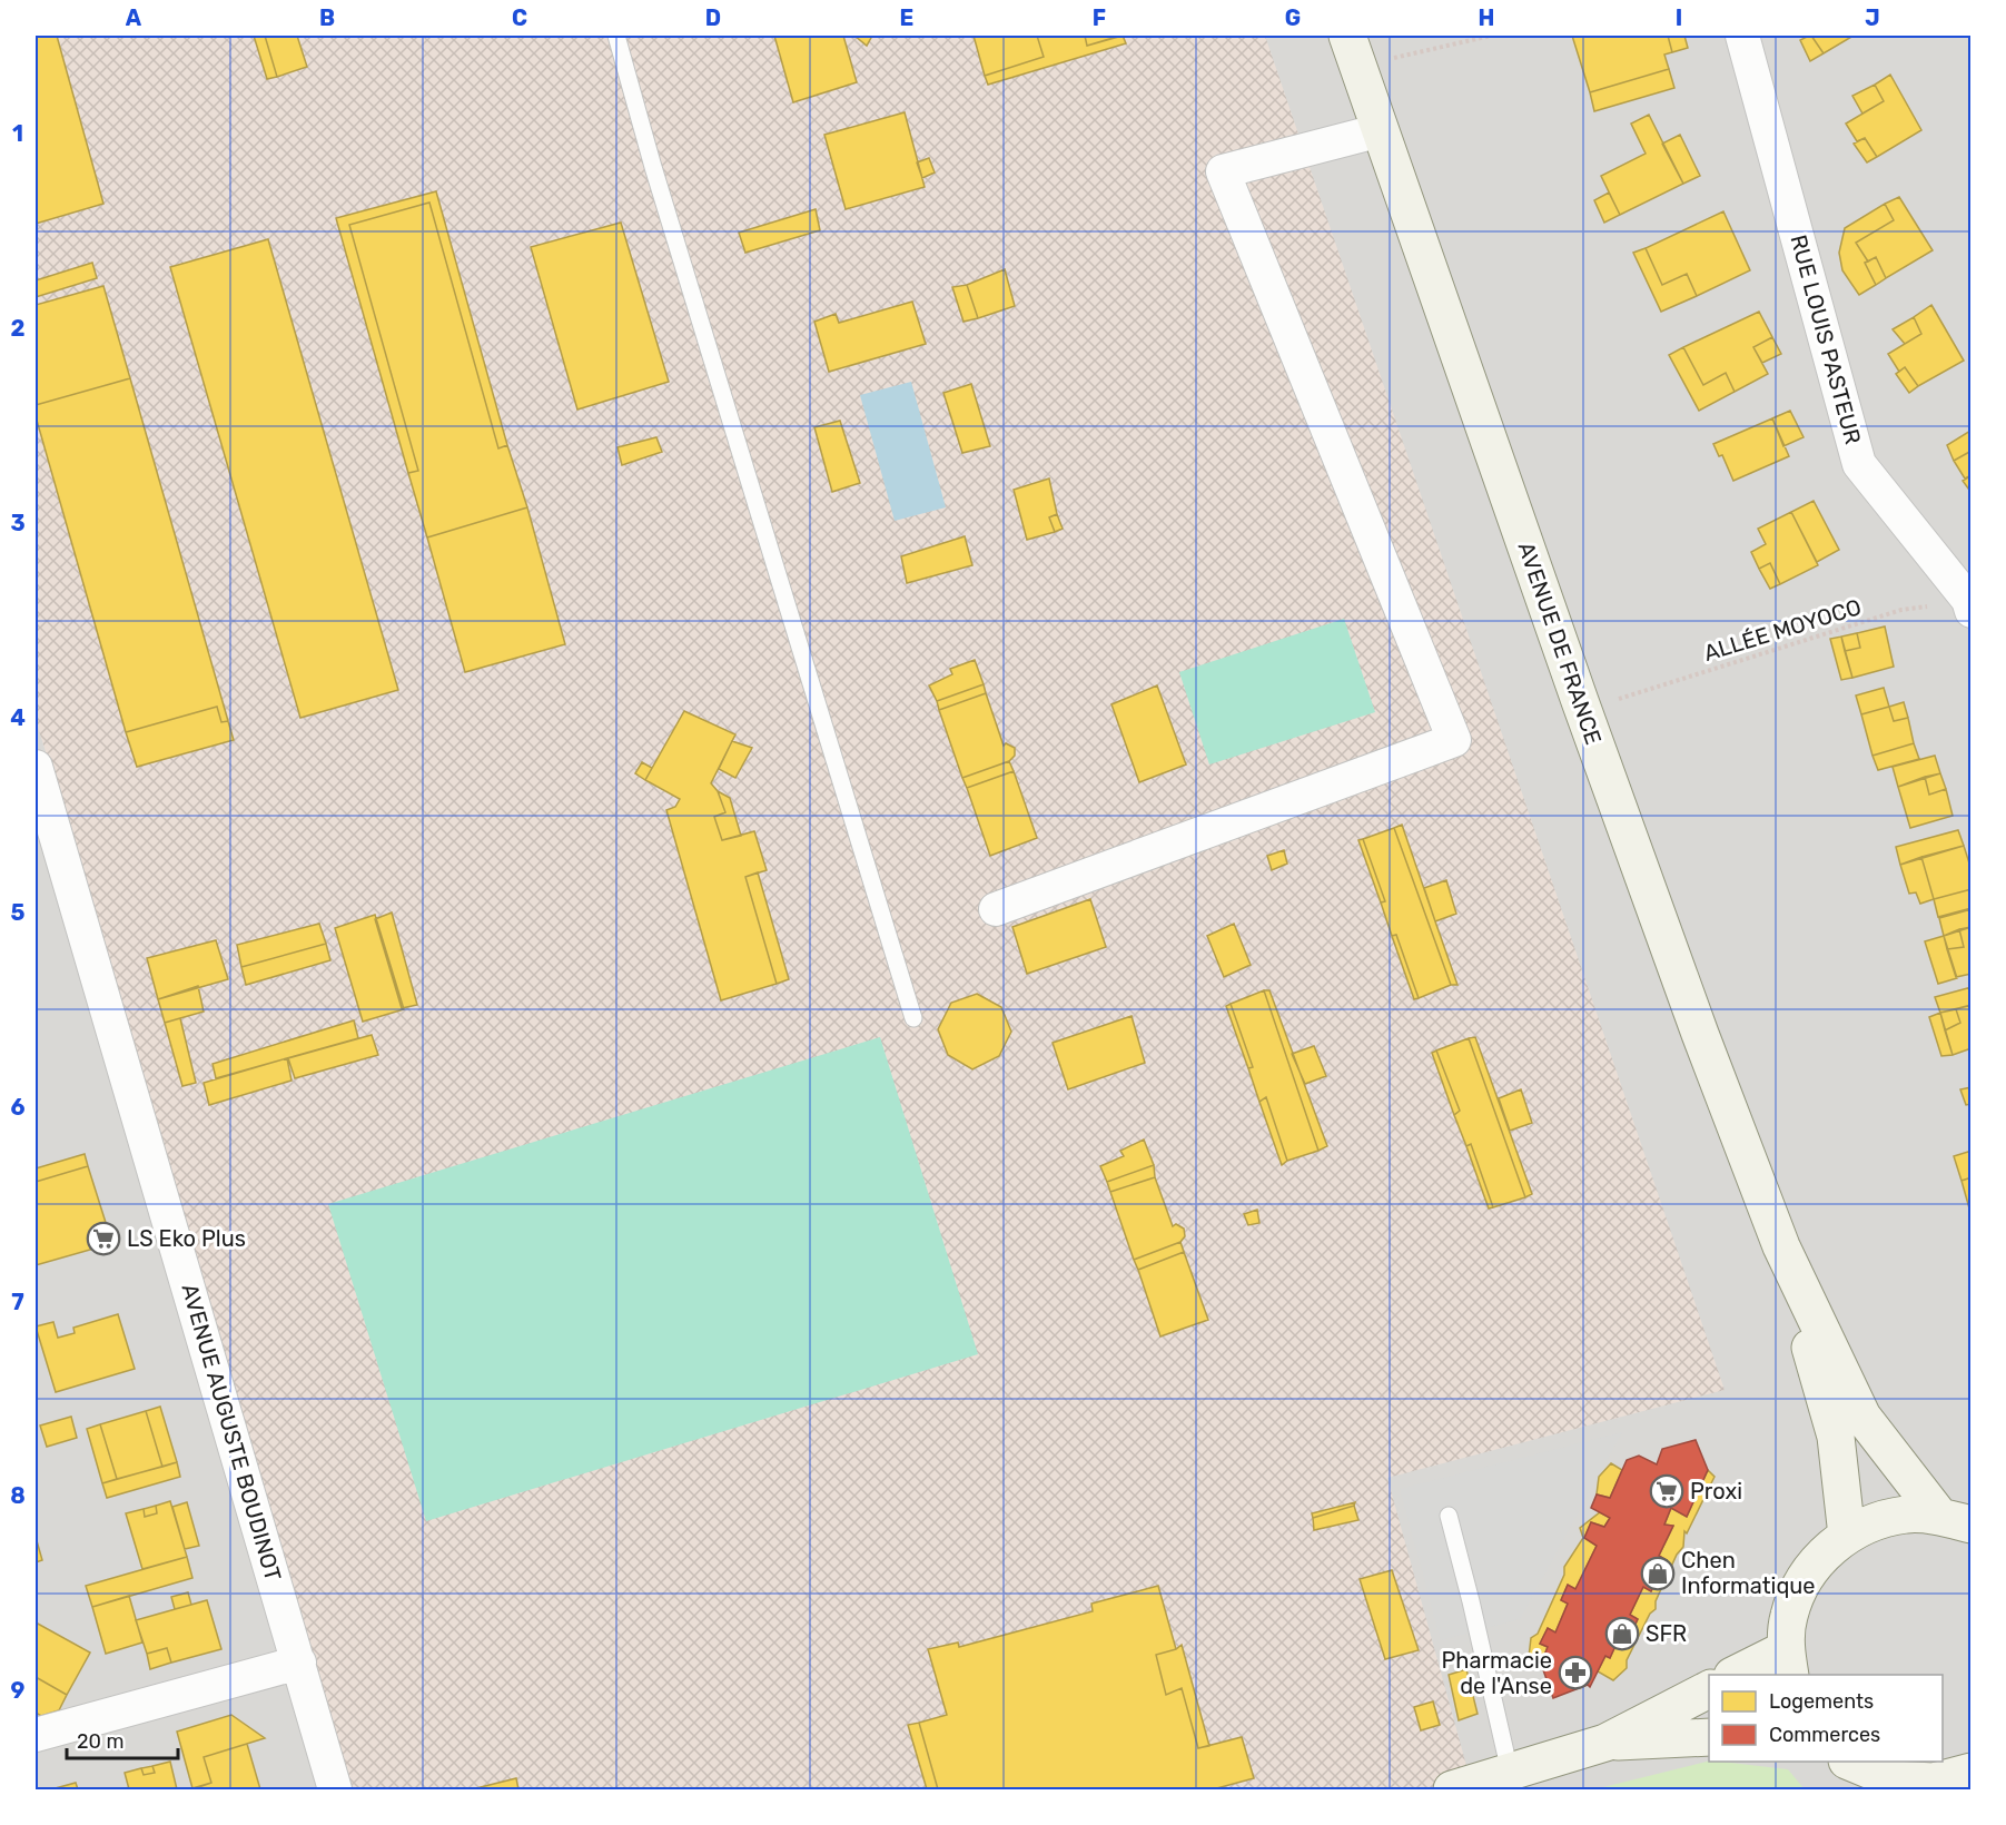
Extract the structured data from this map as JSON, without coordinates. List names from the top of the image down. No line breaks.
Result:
{"streets":{"main road":["AVENUE DE FRANCE"],"street":["RUE LOUIS PASTEUR","AVENUE AUGUSTE BOUDINOT"],"path":["ALLÉE MOYOCO"]},"crossings":[["RUE LOUIS PASTEUR","ALLÉE MOYOCO"]],"places":{"supermarket":["LS Eko Plus","Proxi"],"shop":["Chen Informatique","SFR"],"pharmacy":["Pharmacie de l'Anse"]},"legend":["Logements","Commerces"],"scale_bar":"20 m","grid":{"columns":["A","B","C","D","E","F","G","H","I","J"],"rows":["1","2","3","4","5","6","7","8","9"]}}
